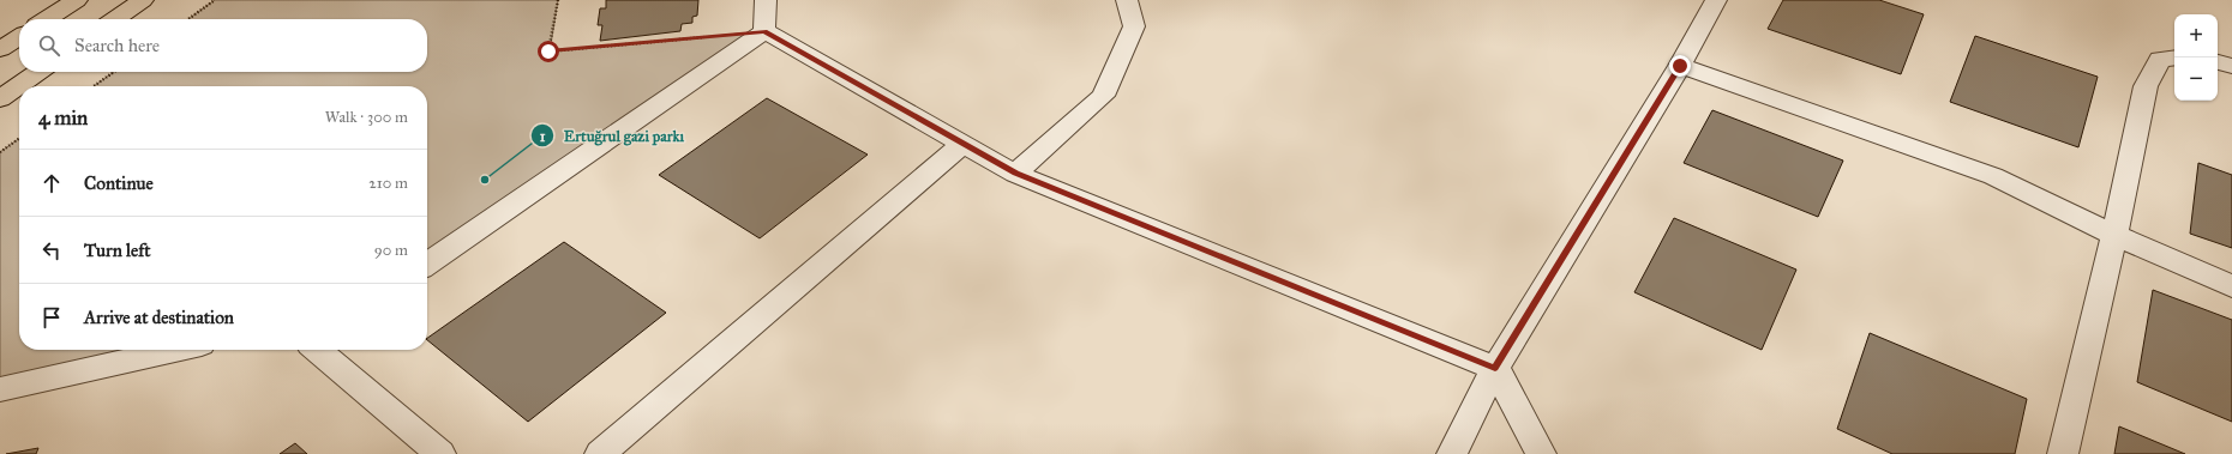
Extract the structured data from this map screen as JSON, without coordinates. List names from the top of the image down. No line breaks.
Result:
{"places":["Ertuğrul gazi parkı"],"page":{"map_buttons":["+","−"],"search":"Search here","heading":["4 min","Walk · 300 m"],"list":[["Continue","210 m"],["Turn left","90 m"],"Arrive at destination"]}}
